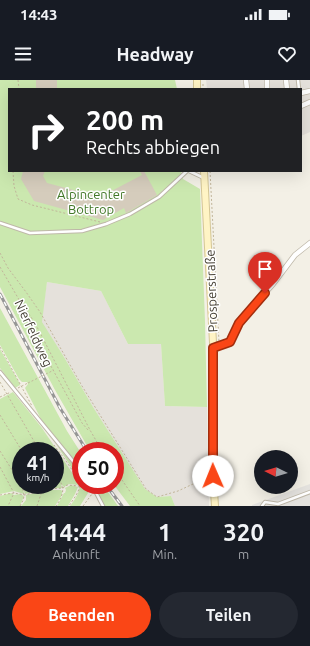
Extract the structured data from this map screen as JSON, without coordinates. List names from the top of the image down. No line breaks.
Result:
{"streets":{"main road":["Prosperstraße"],"path":["Nierfeldweg"]},"parks":["Alpincenter Bottrop"],"north":"left","page":{"status":"14:43","header":"Headway","turn":["200 m","Rechts abbiegen"],"speed":"41 km/h","limit":"50","eta":["14:44","Ankunft","1","Min.","320","m"],"buttons":["Beenden","Teilen"]}}
